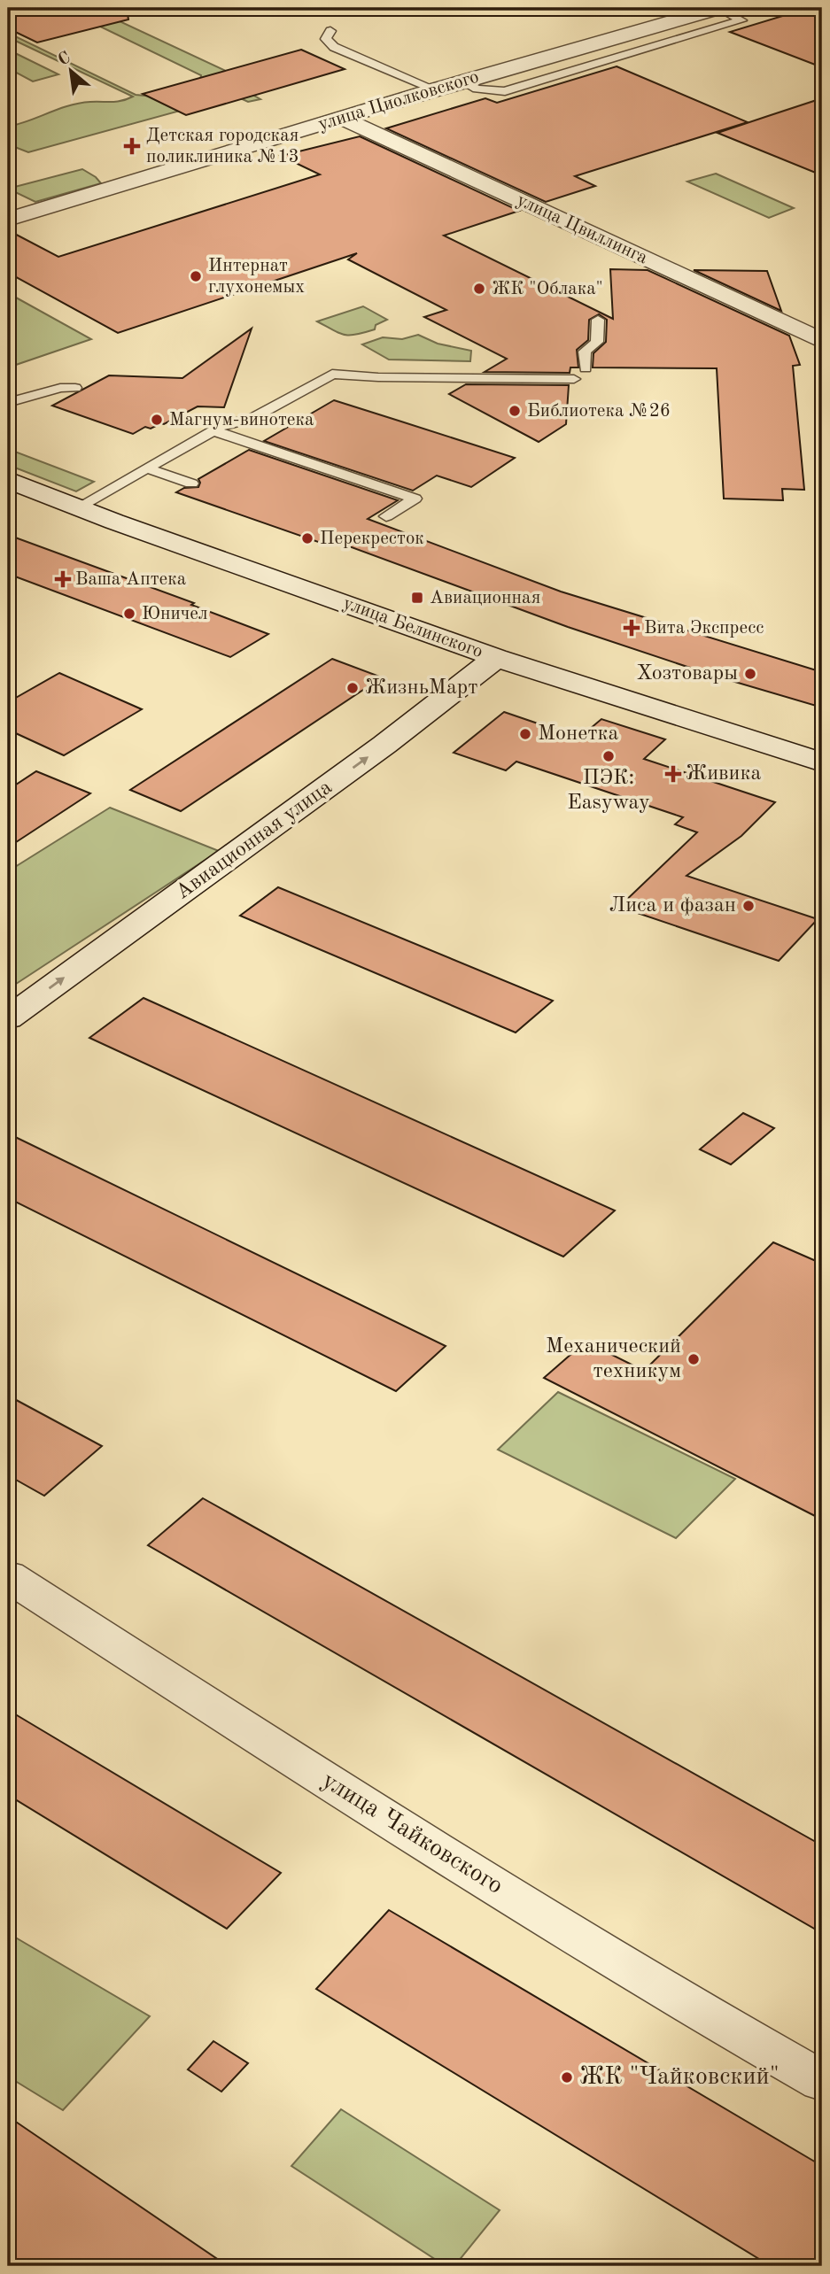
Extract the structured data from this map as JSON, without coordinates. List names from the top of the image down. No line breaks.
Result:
{"streets":{"street":["улица Циолковского","улица Цвиллинга","улица Белинского","Авиационная улица","улица Чайковского"]},"crossings":[["улица Циолковского","улица Цвиллинга"],["улица Белинского","Авиационная улица"]],"one_way":["Авиационная улица"],"places":{"health":["Детская городская поликлиника №13","Ваша Аптека","Вита Экспресс","Живика"],"other":["Интернат глухонемых","ЖК \"Облака\"","Библиотека №26","Магнум-винотека","Перекресток","Юничел","Хозтовары","ЖизньМарт","Монетка","ПЭК: Easyway","Лиса и фазан","Механический техникум","ЖК \"Чайковский\""],"transit":["Авиационная"]},"north":"top left"}
